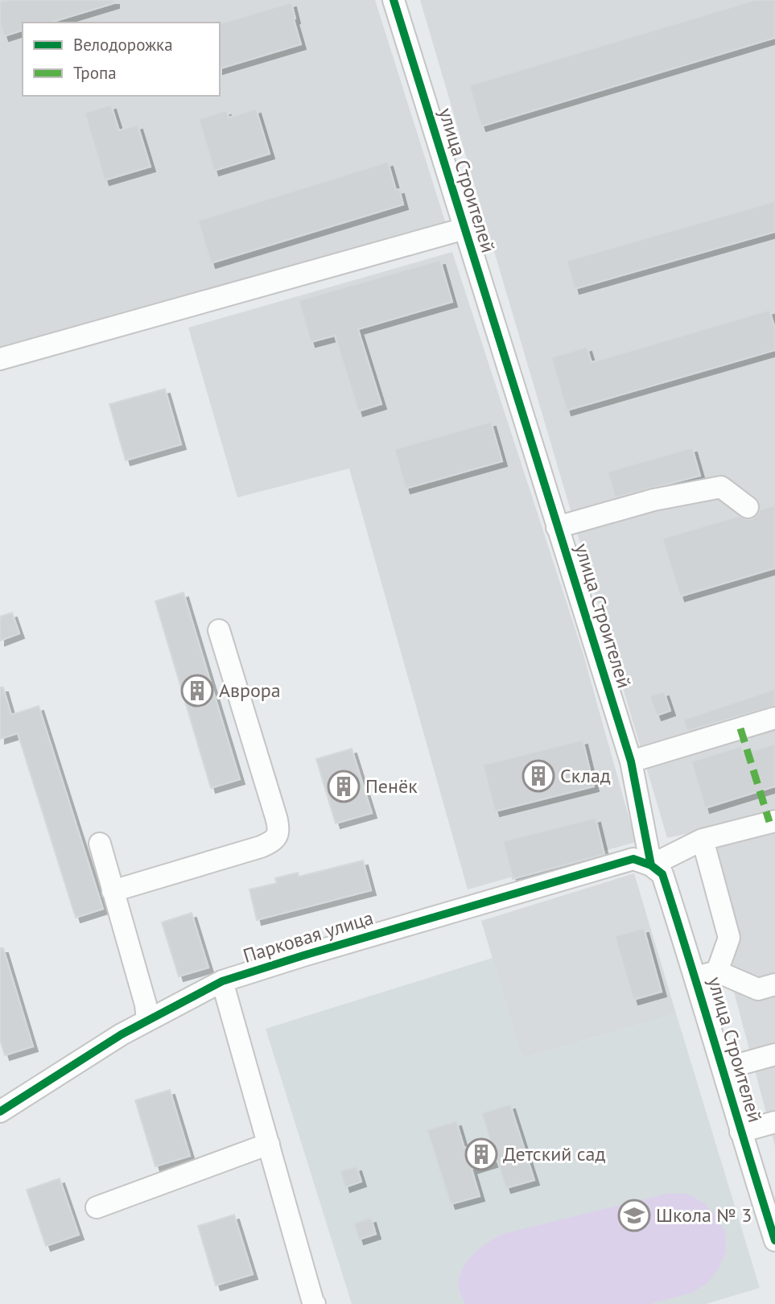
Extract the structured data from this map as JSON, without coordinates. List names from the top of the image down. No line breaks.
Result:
{"streets":{"street":["улица Строителей","Парковая улица"]},"crossings":[["улица Строителей","Парковая улица"]],"places":{"building":["Аврора","Склад","Пенёк","Детский сад"],"school or university":["Школа № 3"]},"legend":["Велодорожка","Тропа"]}
